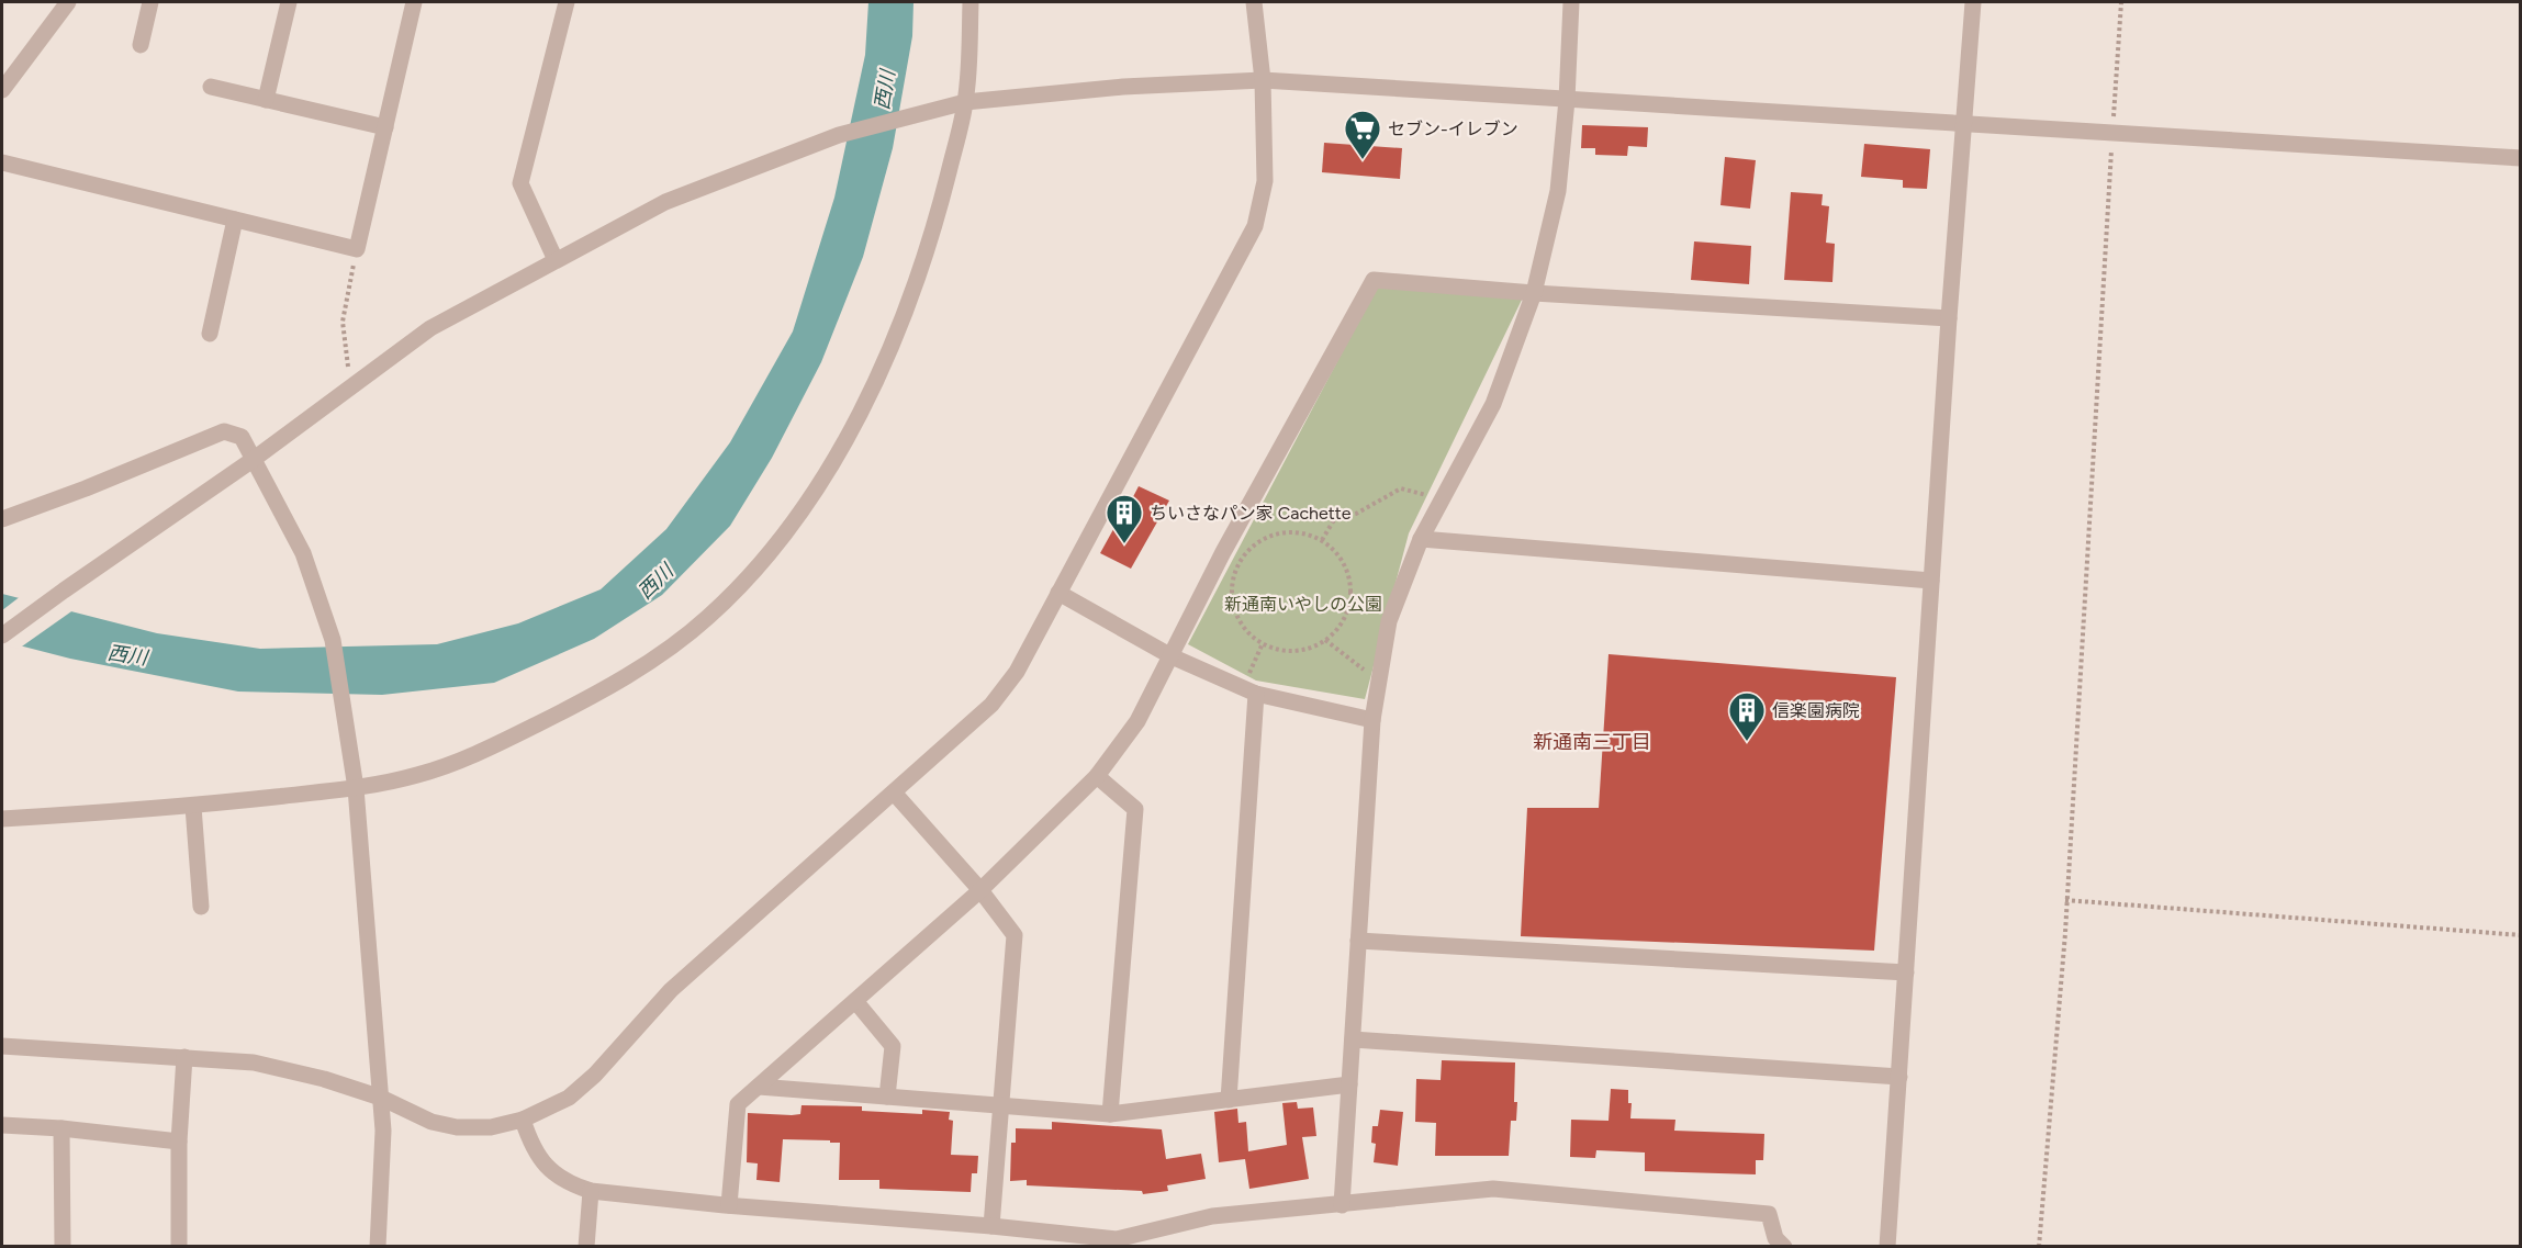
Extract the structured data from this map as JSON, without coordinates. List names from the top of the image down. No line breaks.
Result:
{"districts":["新通南三丁目"],"water":["西川"],"parks":["新通南いやしの公園"],"places":{"supermarket":["セブン-イレブン"],"building":["ちいさなパン家 Cachette","信楽園病院"]}}
